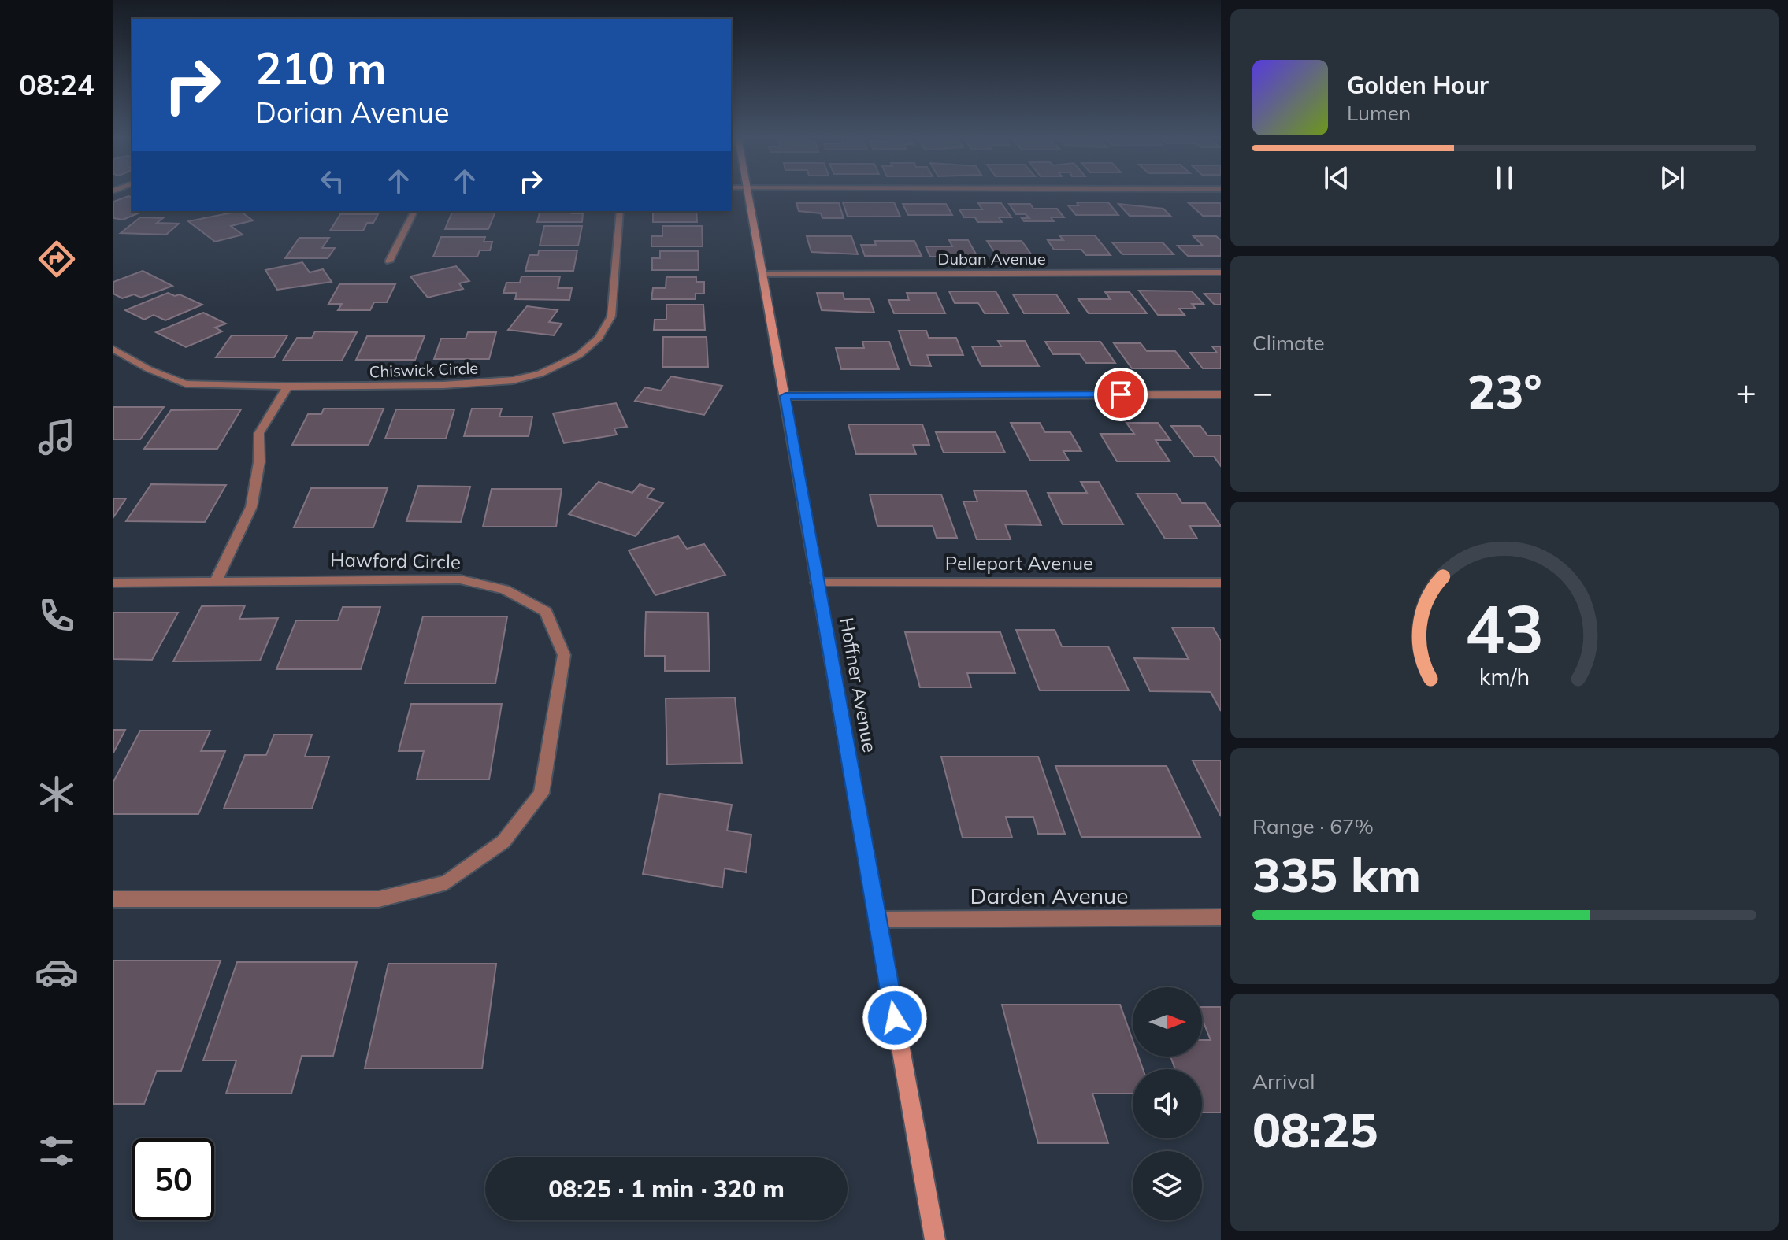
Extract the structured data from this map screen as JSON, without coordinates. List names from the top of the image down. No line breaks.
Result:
{"streets":{"main road":["Hoffner Avenue"],"street":["Duban Avenue","Chiswick Circle","Hawford Circle","Pelleport Avenue","Darden Avenue"]},"crossings":[["Duban Avenue","Hoffner Avenue"],["Pelleport Avenue","Hoffner Avenue"],["Hoffner Avenue","Darden Avenue"]],"north":"right","page":{"tabs":"08:24","turn":["210 m","Dorian Avenue"],"song":["Golden Hour","Lumen"],"tile":["Climate",["Range · 67%","335 km"],["Arrival","08:25"]],"heat":["−","23°","+"],"limit":"50","trip":"08:25 · 1 min · 320 m","gauge":["43","km/h"]}}
